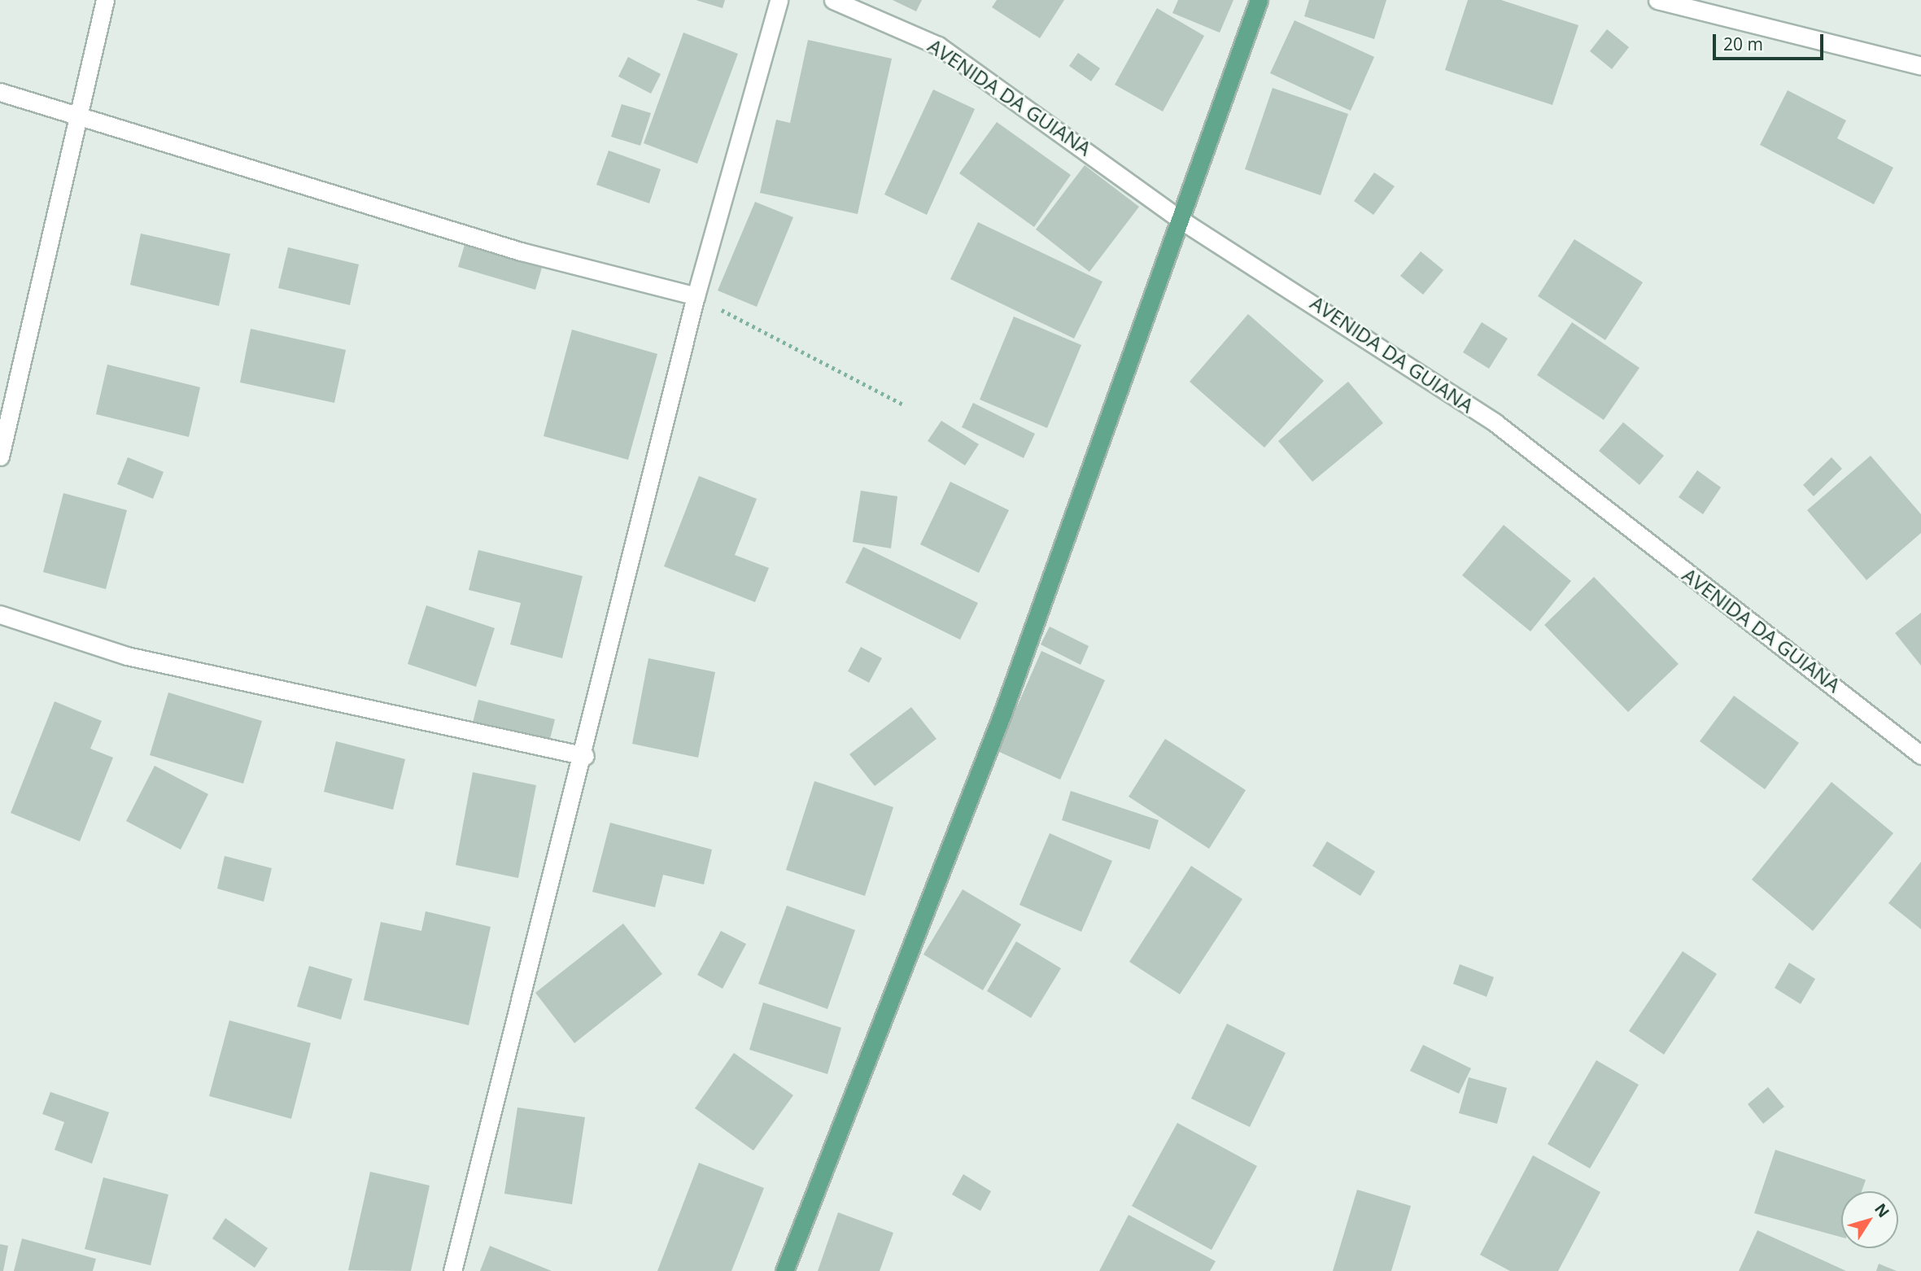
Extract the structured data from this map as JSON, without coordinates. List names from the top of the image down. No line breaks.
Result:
{"streets":{"street":["AVENIDA DA GUIANA"]},"scale_bar":"20 m","north":"top right"}
